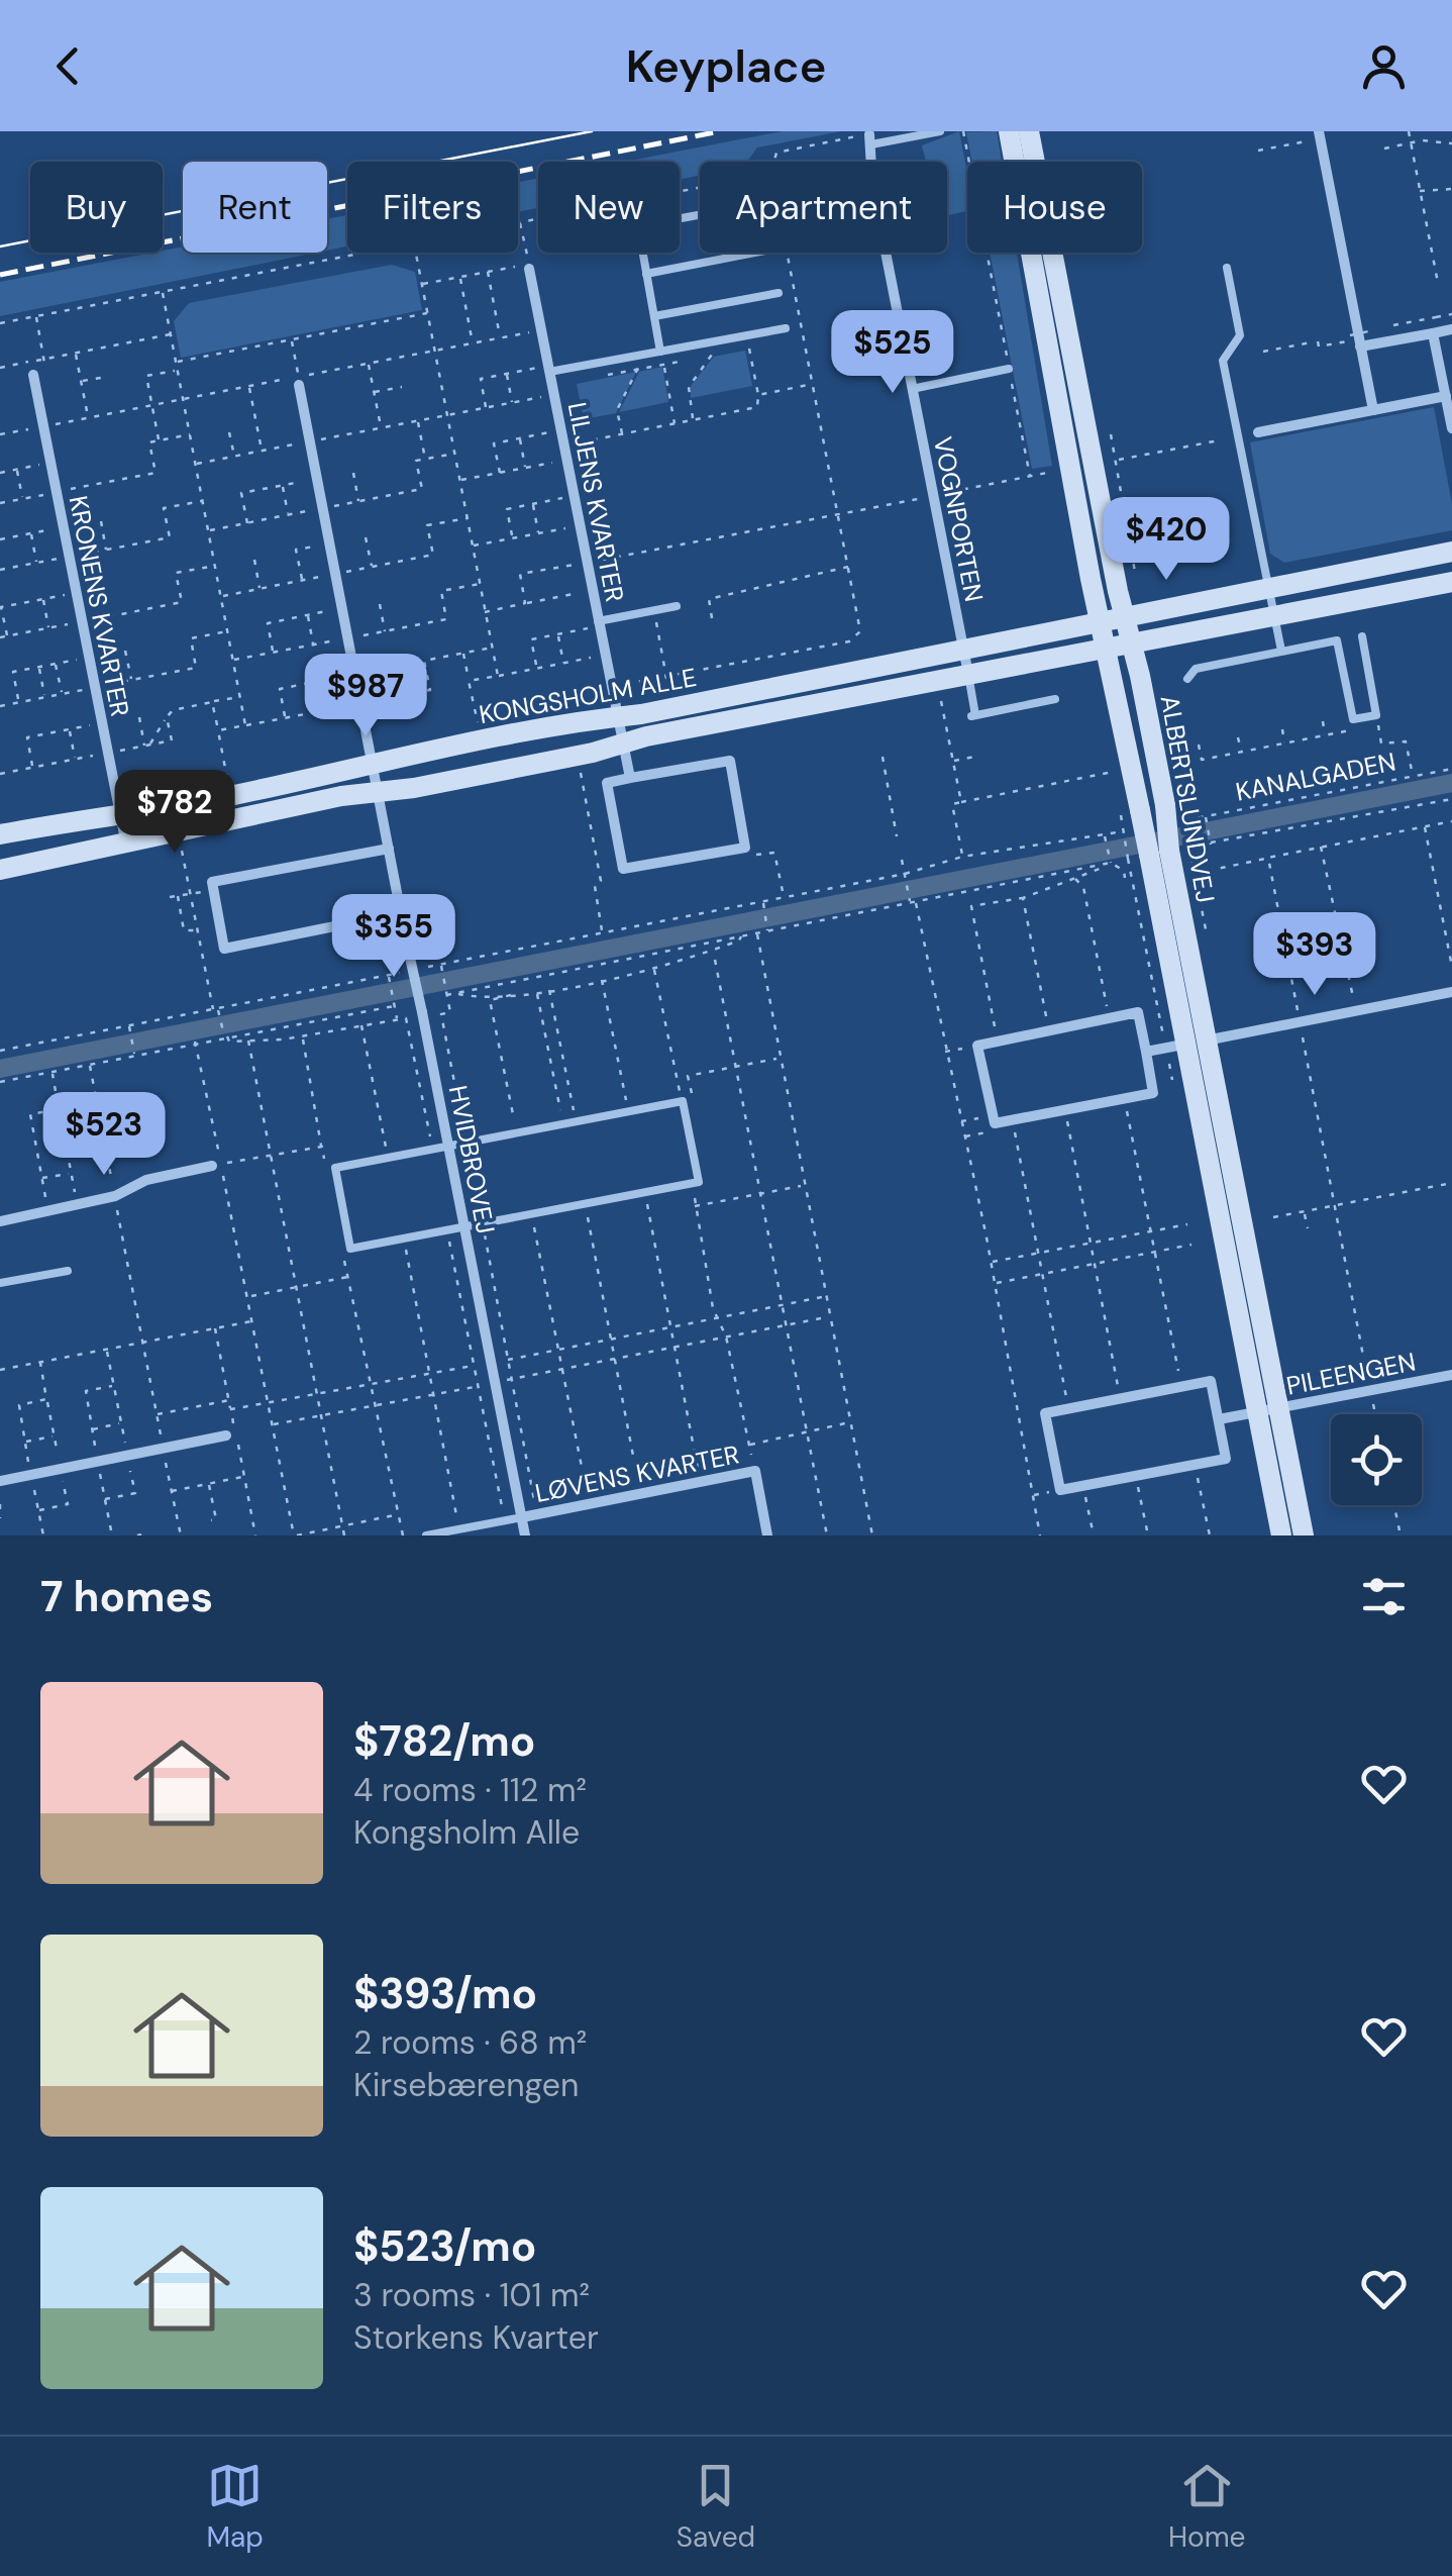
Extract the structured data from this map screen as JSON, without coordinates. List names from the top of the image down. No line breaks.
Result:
{"streets":{"street":["LILJENS KVARTER","VOGNPORTEN","KRONENS KVARTER","KONGSHOLM ALLE","ALBERTSLUNDVEJ","HVIDBROVEJ","PILEENGEN","LØVENS KVARTER"],"path":["KANALGADEN"]},"crossings":[["LILJENS KVARTER","KONGSHOLM ALLE"],["VOGNPORTEN","KONGSHOLM ALLE"],["KRONENS KVARTER","KONGSHOLM ALLE"],["KONGSHOLM ALLE","ALBERTSLUNDVEJ"],["KONGSHOLM ALLE","HVIDBROVEJ"],["ALBERTSLUNDVEJ","PILEENGEN"],["HVIDBROVEJ","LØVENS KVARTER"]],"page":{"header":"Keyplace","chip":["Buy","Rent","Filters","New","Apartment","House"],"price":["$525","$420","$987","$782","$355","$393","$523"],"heading":"7 homes","list":[{"name":"$782/mo","note":"4 rooms · 112 m² · Kongsholm Alle"},{"name":"$393/mo","note":"2 rooms · 68 m² · Kirsebærengen"},{"name":"$523/mo","note":"3 rooms · 101 m² · Storkens Kvarter"}],"tabs":["Map","Saved","Home"]}}
